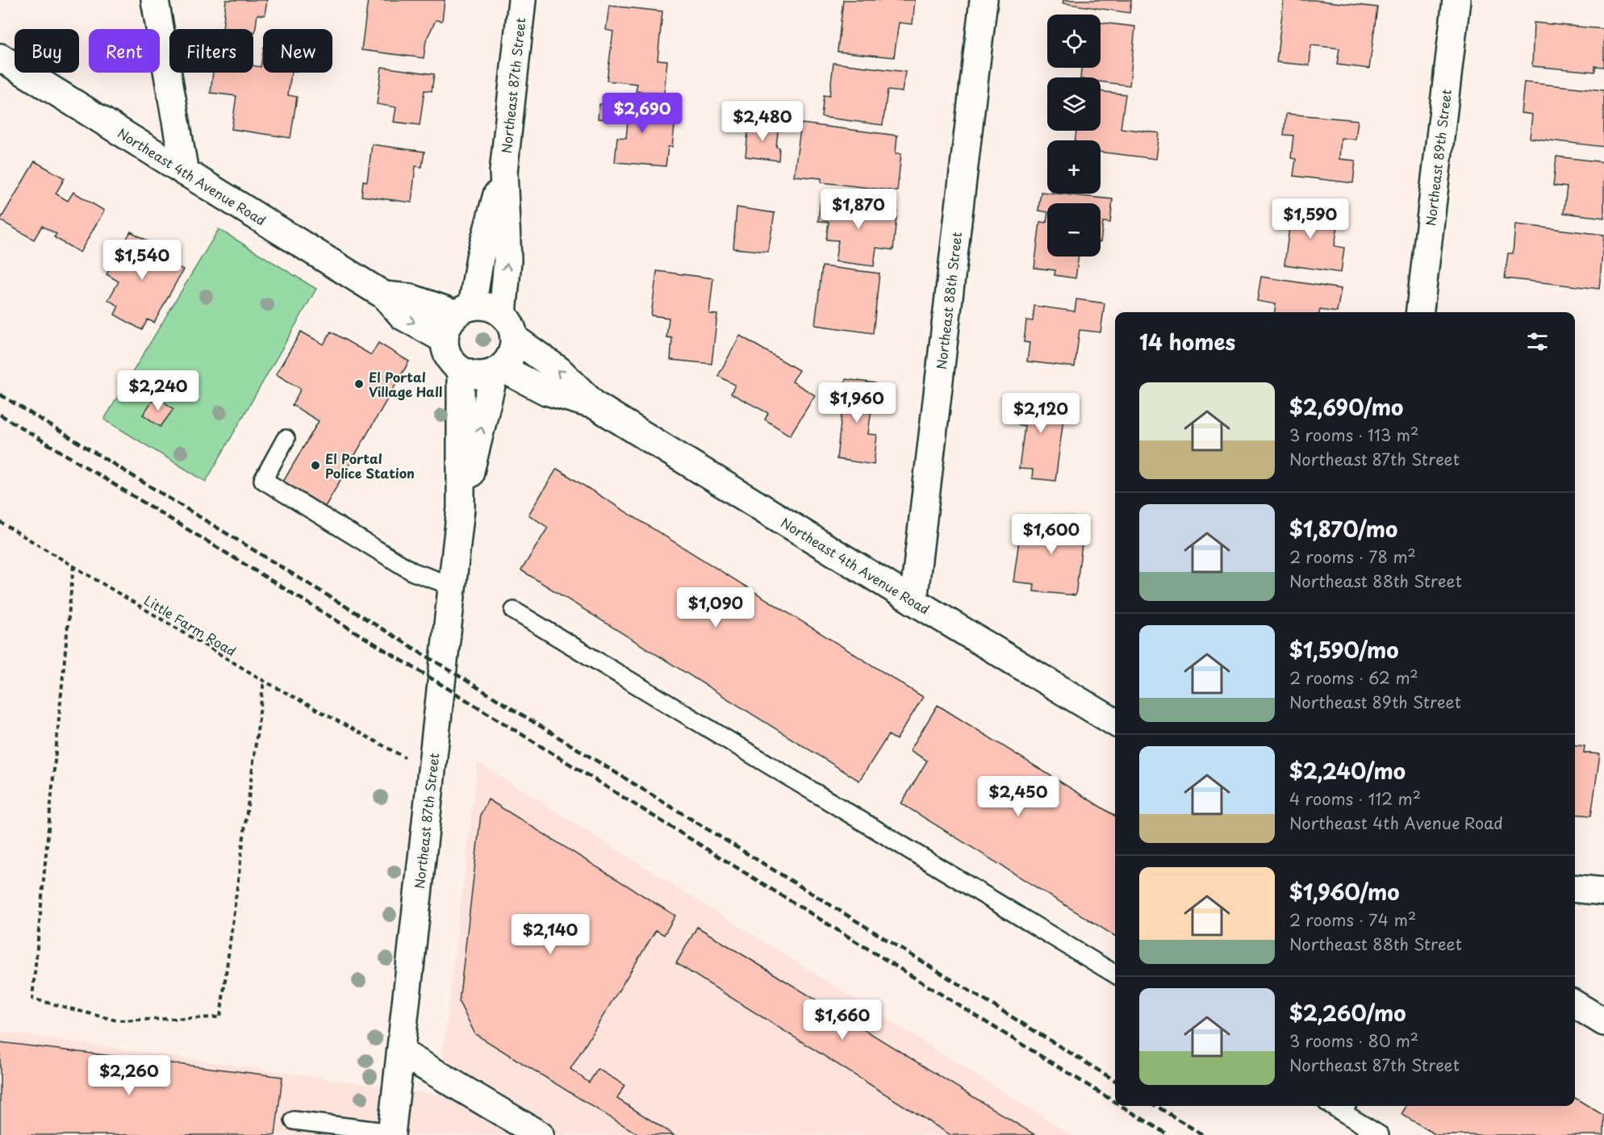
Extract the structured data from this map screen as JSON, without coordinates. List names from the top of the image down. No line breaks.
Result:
{"streets":{"street":["Northeast 87th Street","Northeast 89th Street","Northeast 4th Avenue Road","Northeast 88th Street"],"path":["Little Farm Road"]},"crossings":[["Northeast 87th Street","Northeast 4th Avenue Road"],["Northeast 4th Avenue Road","Northeast 88th Street"]],"places":["El Portal Village Hall","El Portal Police Station"],"page":{"map_buttons":["+","−"],"chip":["Buy","Rent","Filters","New"],"price":["$2,690","$2,480","$1,870","$1,590","$1,540","$2,240","$1,960","$2,120","$1,600","$1,090","$2,450","$2,140","$1,660","$2,260"],"heading":"14 homes","list":[{"name":"$2,690/mo","note":"3 rooms · 113 m² · Northeast 87th Street"},{"name":"$1,870/mo","note":"2 rooms · 78 m² · Northeast 88th Street"},{"name":"$1,590/mo","note":"2 rooms · 62 m² · Northeast 89th Street"},{"name":"$2,240/mo","note":"4 rooms · 112 m² · Northeast 4th Avenue Road"},{"name":"$1,960/mo","note":"2 rooms · 74 m² · Northeast 88th Street"},{"name":"$2,260/mo","note":"3 rooms · 80 m² · Northeast 87th Street"}]}}
